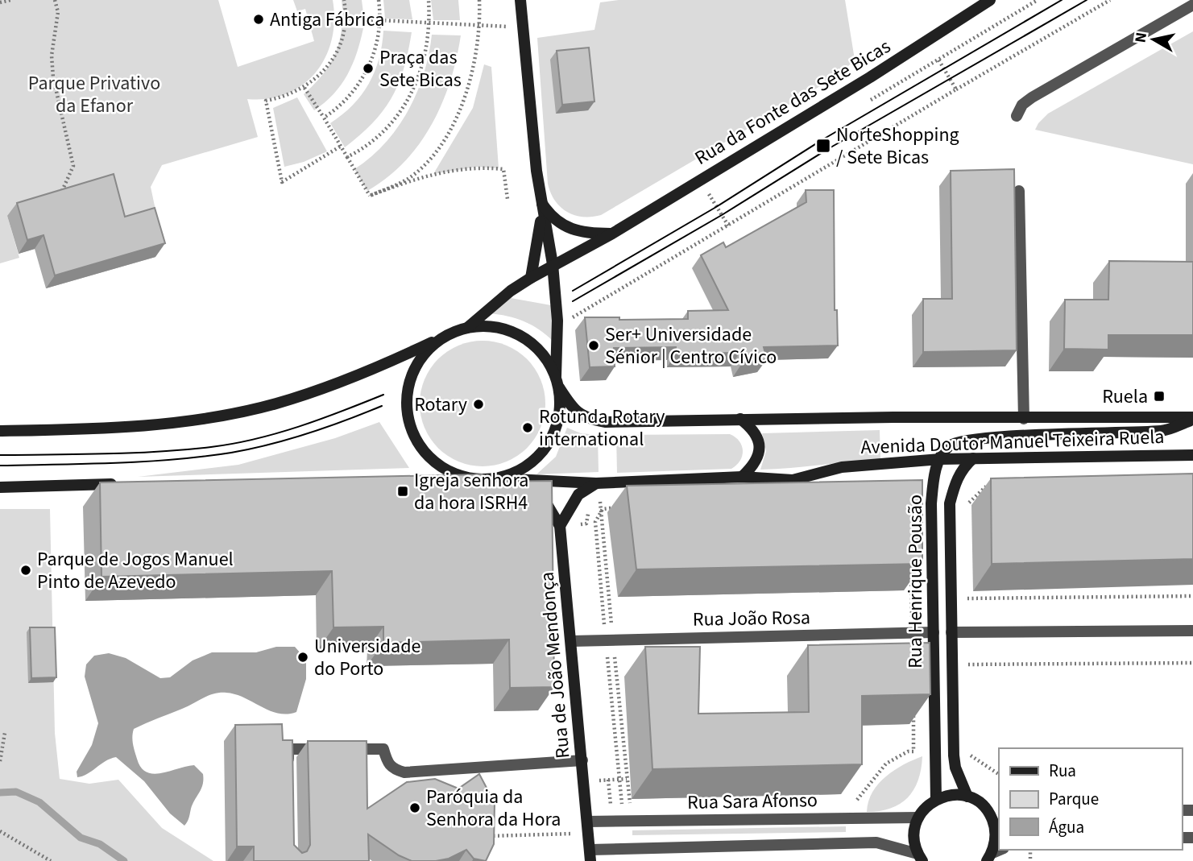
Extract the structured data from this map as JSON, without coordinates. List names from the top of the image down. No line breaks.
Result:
{"streets":{"main road":["Rua da Fonte das Sete Bicas","Avenida Doutor Manuel Teixeira Ruela","Rua Henrique Pousão","Rua de João Mendonça"],"street":["Rua João Rosa","Rua Sara Afonso"]},"crossings":[["Rua da Fonte das Sete Bicas","Avenida Doutor Manuel Teixeira Ruela"],["Avenida Doutor Manuel Teixeira Ruela","Rua Henrique Pousão"],["Avenida Doutor Manuel Teixeira Ruela","Rua de João Mendonça"],["Rua Henrique Pousão","Rua João Rosa"],["Rua João Rosa","Rua de João Mendonça"],["Rua de João Mendonça","Rua Sara Afonso"]],"parks":["Parque Privativo da Efanor"],"places":{"other":["Antiga Fábrica","Praça das Sete Bicas","Ser+ Universidade Sénior | Centro Cívico","Rotary","Rotunda Rotary international","Parque de Jogos Manuel Pinto de Azevedo","Universidade do Porto","Paróquia da Senhora da Hora"],"transit":["NorteShopping / Sete Bicas","Ruela","Igreja senhora da hora ISRH4"]},"legend":["Rua","Parque","Água"],"north":"left"}
